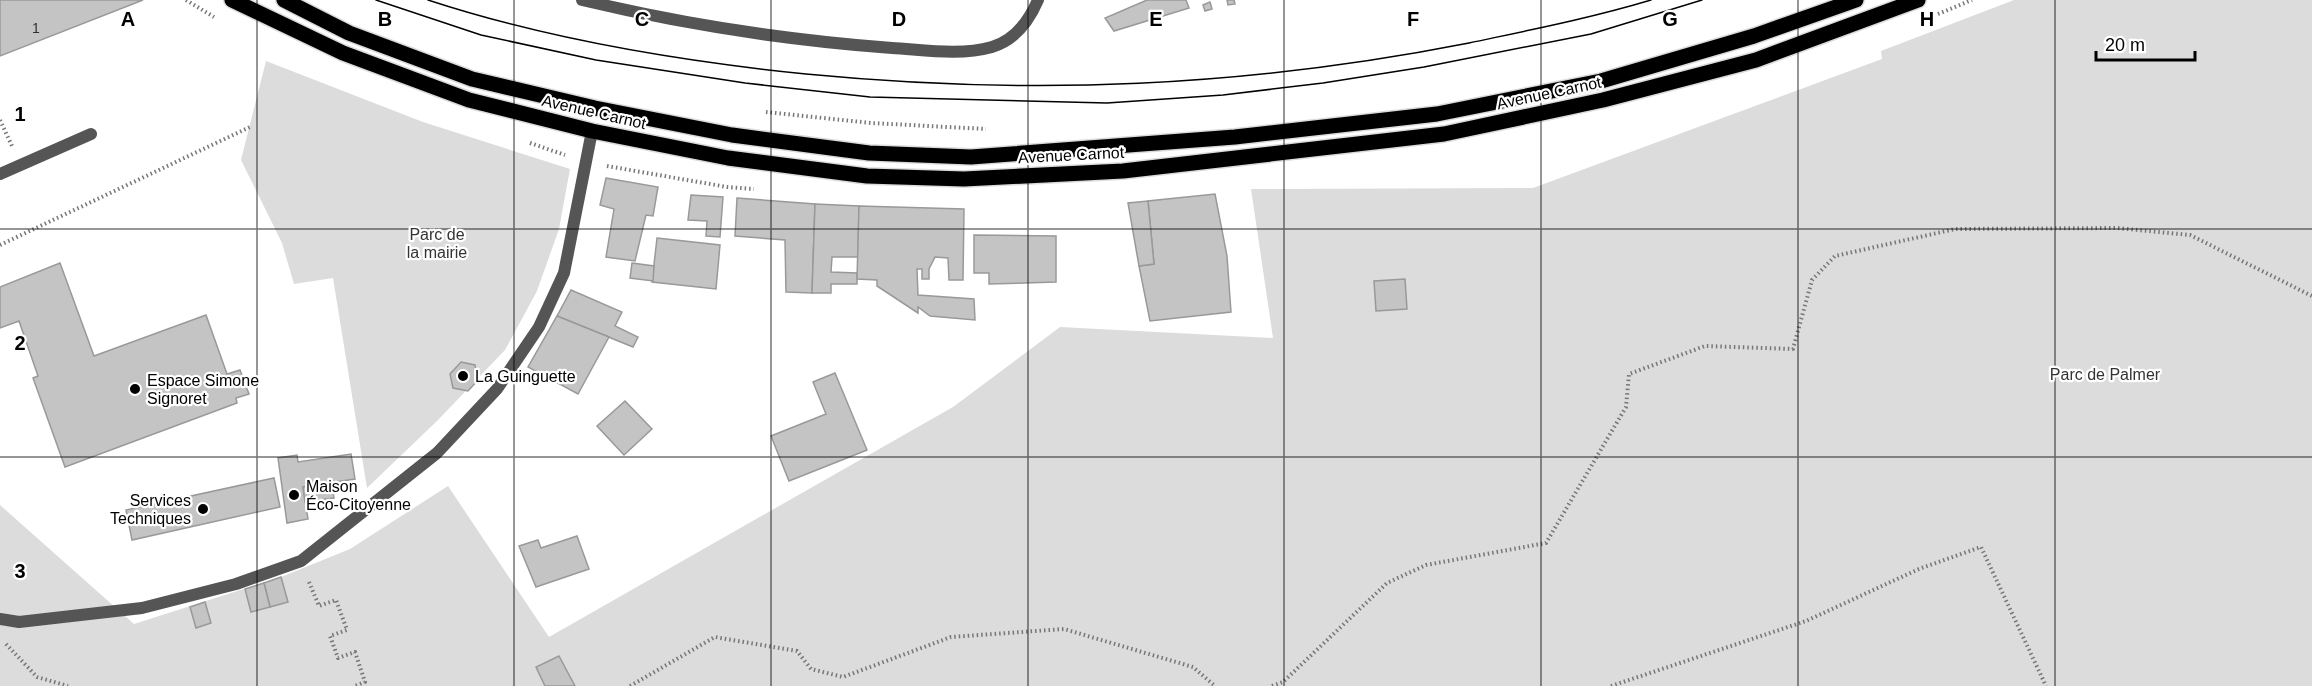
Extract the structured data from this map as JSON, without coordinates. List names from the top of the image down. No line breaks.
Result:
{"streets":{"main road":["Avenue Carnot"]},"parks":["Parc de la mairie","Parc de Palmer"],"places":["La Guinguette","Espace Simone Signoret","Maison Éco-Citoyenne","Services Techniques"],"house_numbers":["1"],"scale_bar":"20 m","grid":{"columns":["A","B","C","D","E","F","G","H"],"rows":["1","2","3"]}}
